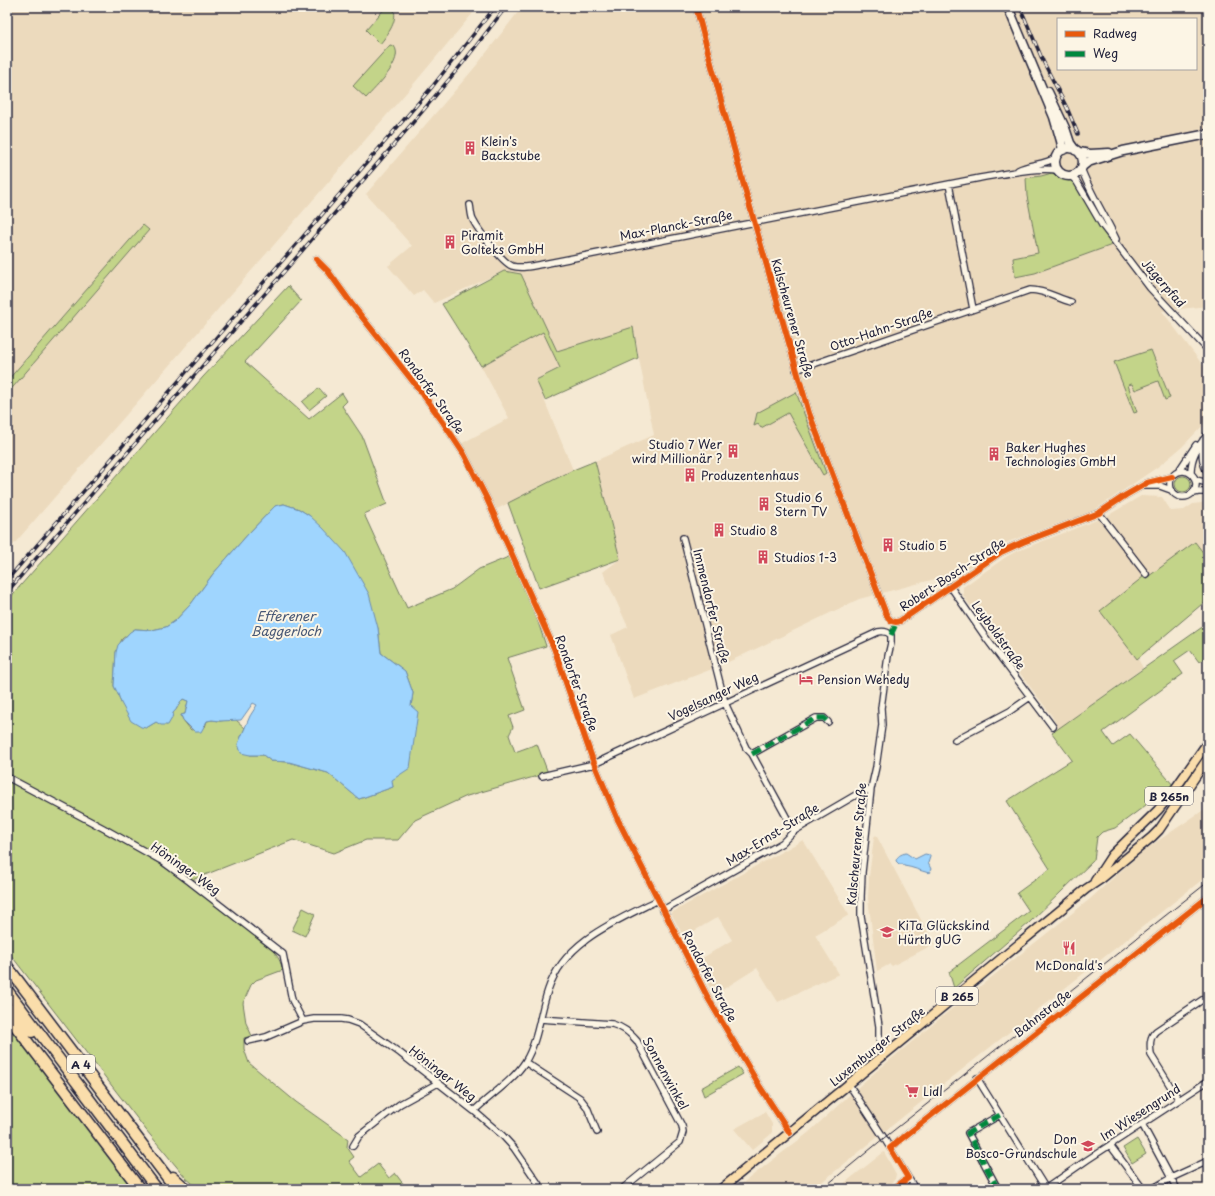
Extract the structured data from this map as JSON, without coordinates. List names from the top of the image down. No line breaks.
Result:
{"streets":{"highway":["A 4"],"main road":["B 265n","B 265","Luxemburger Straße"],"street":["Max-Planck-Straße","Jägerpfad","Kalscheurener Straße","Otto-Hahn-Straße","Rondorfer Straße","Robert-Bosch-Straße","Immendorfer Straße","Leyboldstraße","Vogelsanger Weg","Max-Ernst-Straße","Höninger Weg","Bahnstraße","Sonnenwinkel","Im Wiesengrund"]},"crossings":[["Max-Planck-Straße","Kalscheurener Straße"],["Kalscheurener Straße","Otto-Hahn-Straße"],["Kalscheurener Straße","Robert-Bosch-Straße"],["Kalscheurener Straße","Vogelsanger Weg"],["Kalscheurener Straße","Max-Ernst-Straße"],["Kalscheurener Straße","Luxemburger Straße"],["Rondorfer Straße","Vogelsanger Weg"],["Rondorfer Straße","Max-Ernst-Straße"],["Rondorfer Straße","Luxemburger Straße"],["Robert-Bosch-Straße","Leyboldstraße"],["Immendorfer Straße","Vogelsanger Weg"],["Immendorfer Straße","Max-Ernst-Straße"],["B 265n","Luxemburger Straße"]],"water":["Efferener Baggerloch"],"places":{"building":["Klein's Backstube","Piramit Golteks GmbH","Studio 7 Wer wird Millionär ?","Baker Hughes Technologies GmbH","Produzentenhaus","Studio 6 Stern TV","Studio 8","Studio 5","Studios 1-3"],"hotel":["Pension Wehedy"],"school or university":["KiTa Glückskind Hürth gUG","Don Bosco-Grundschule"],"restaurant":["McDonald's"],"supermarket":["Lidl"]},"legend":["Radweg","Weg"]}
